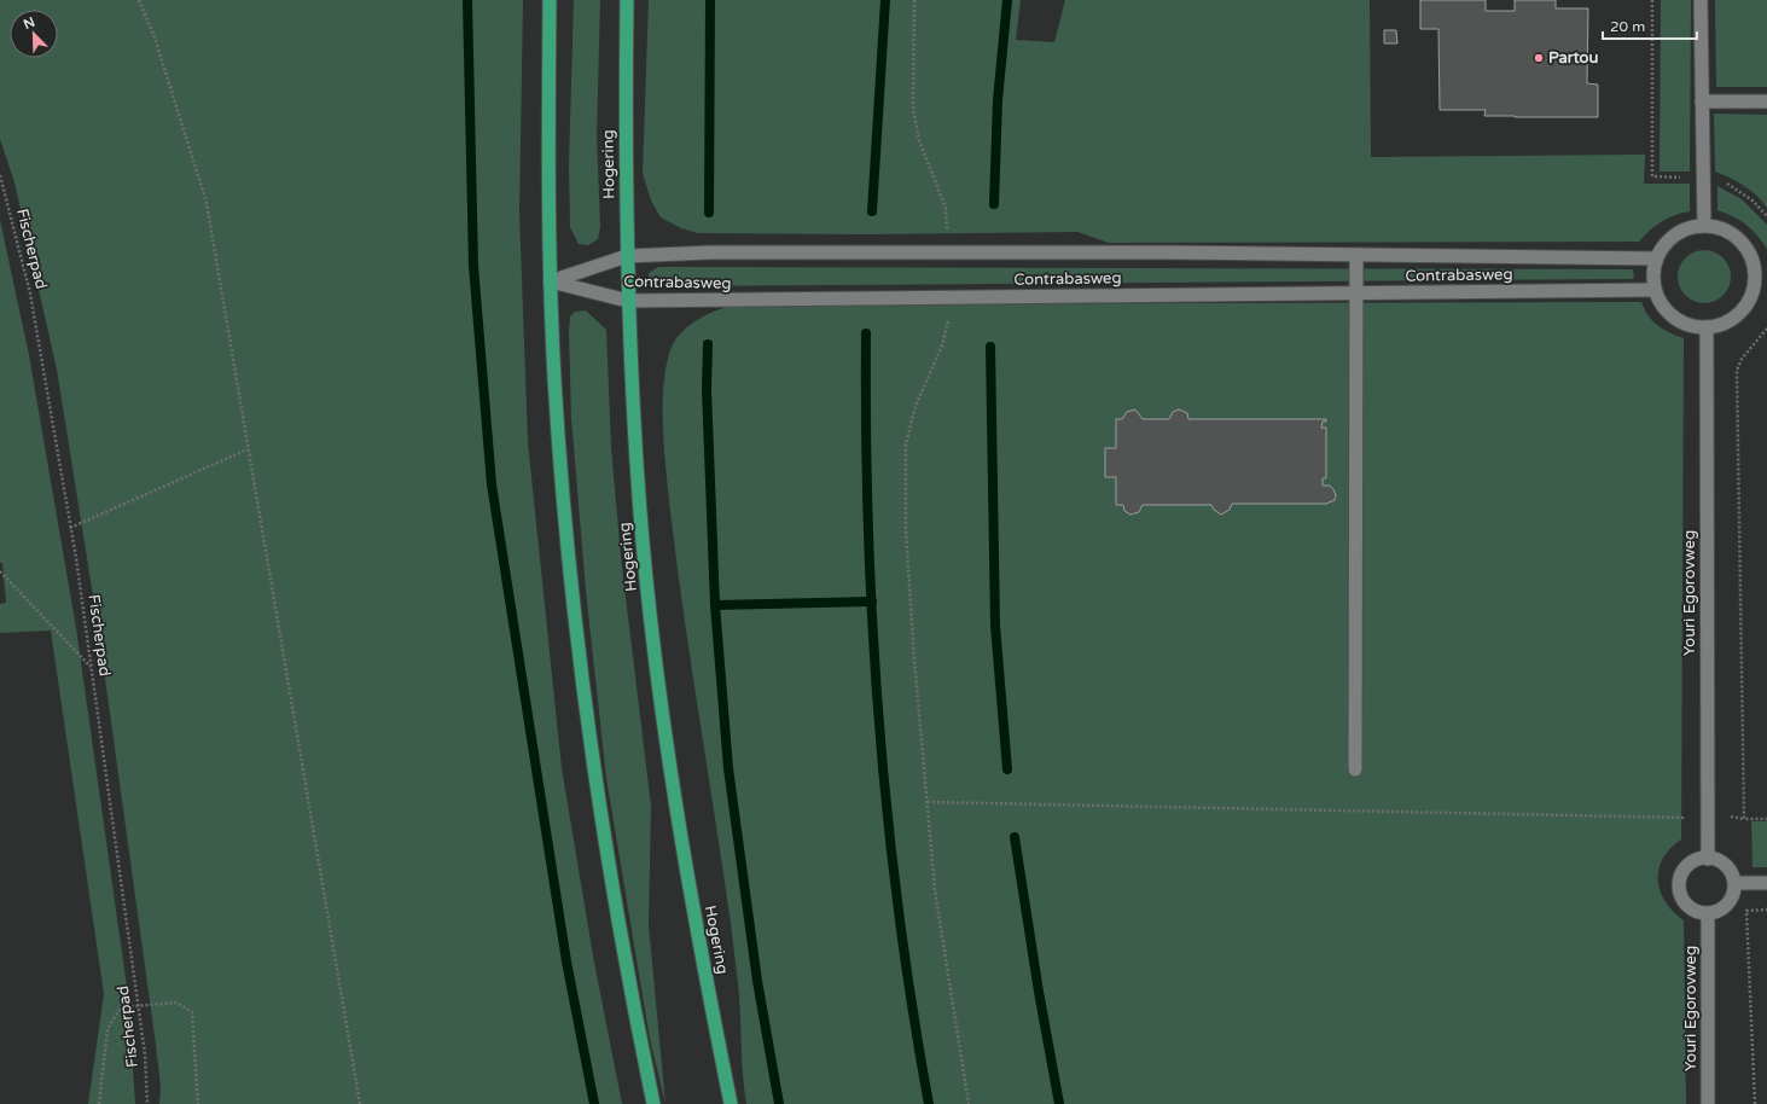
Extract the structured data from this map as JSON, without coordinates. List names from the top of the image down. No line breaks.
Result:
{"streets":{"highway":["Hogering"],"street":["Contrabasweg","Youri Egorovweg"],"path":["Fischerpad"]},"crossings":[["Hogering","Contrabasweg"],["Contrabasweg","Youri Egorovweg"]],"places":["Partou"],"scale_bar":"20 m","north":"top left"}
